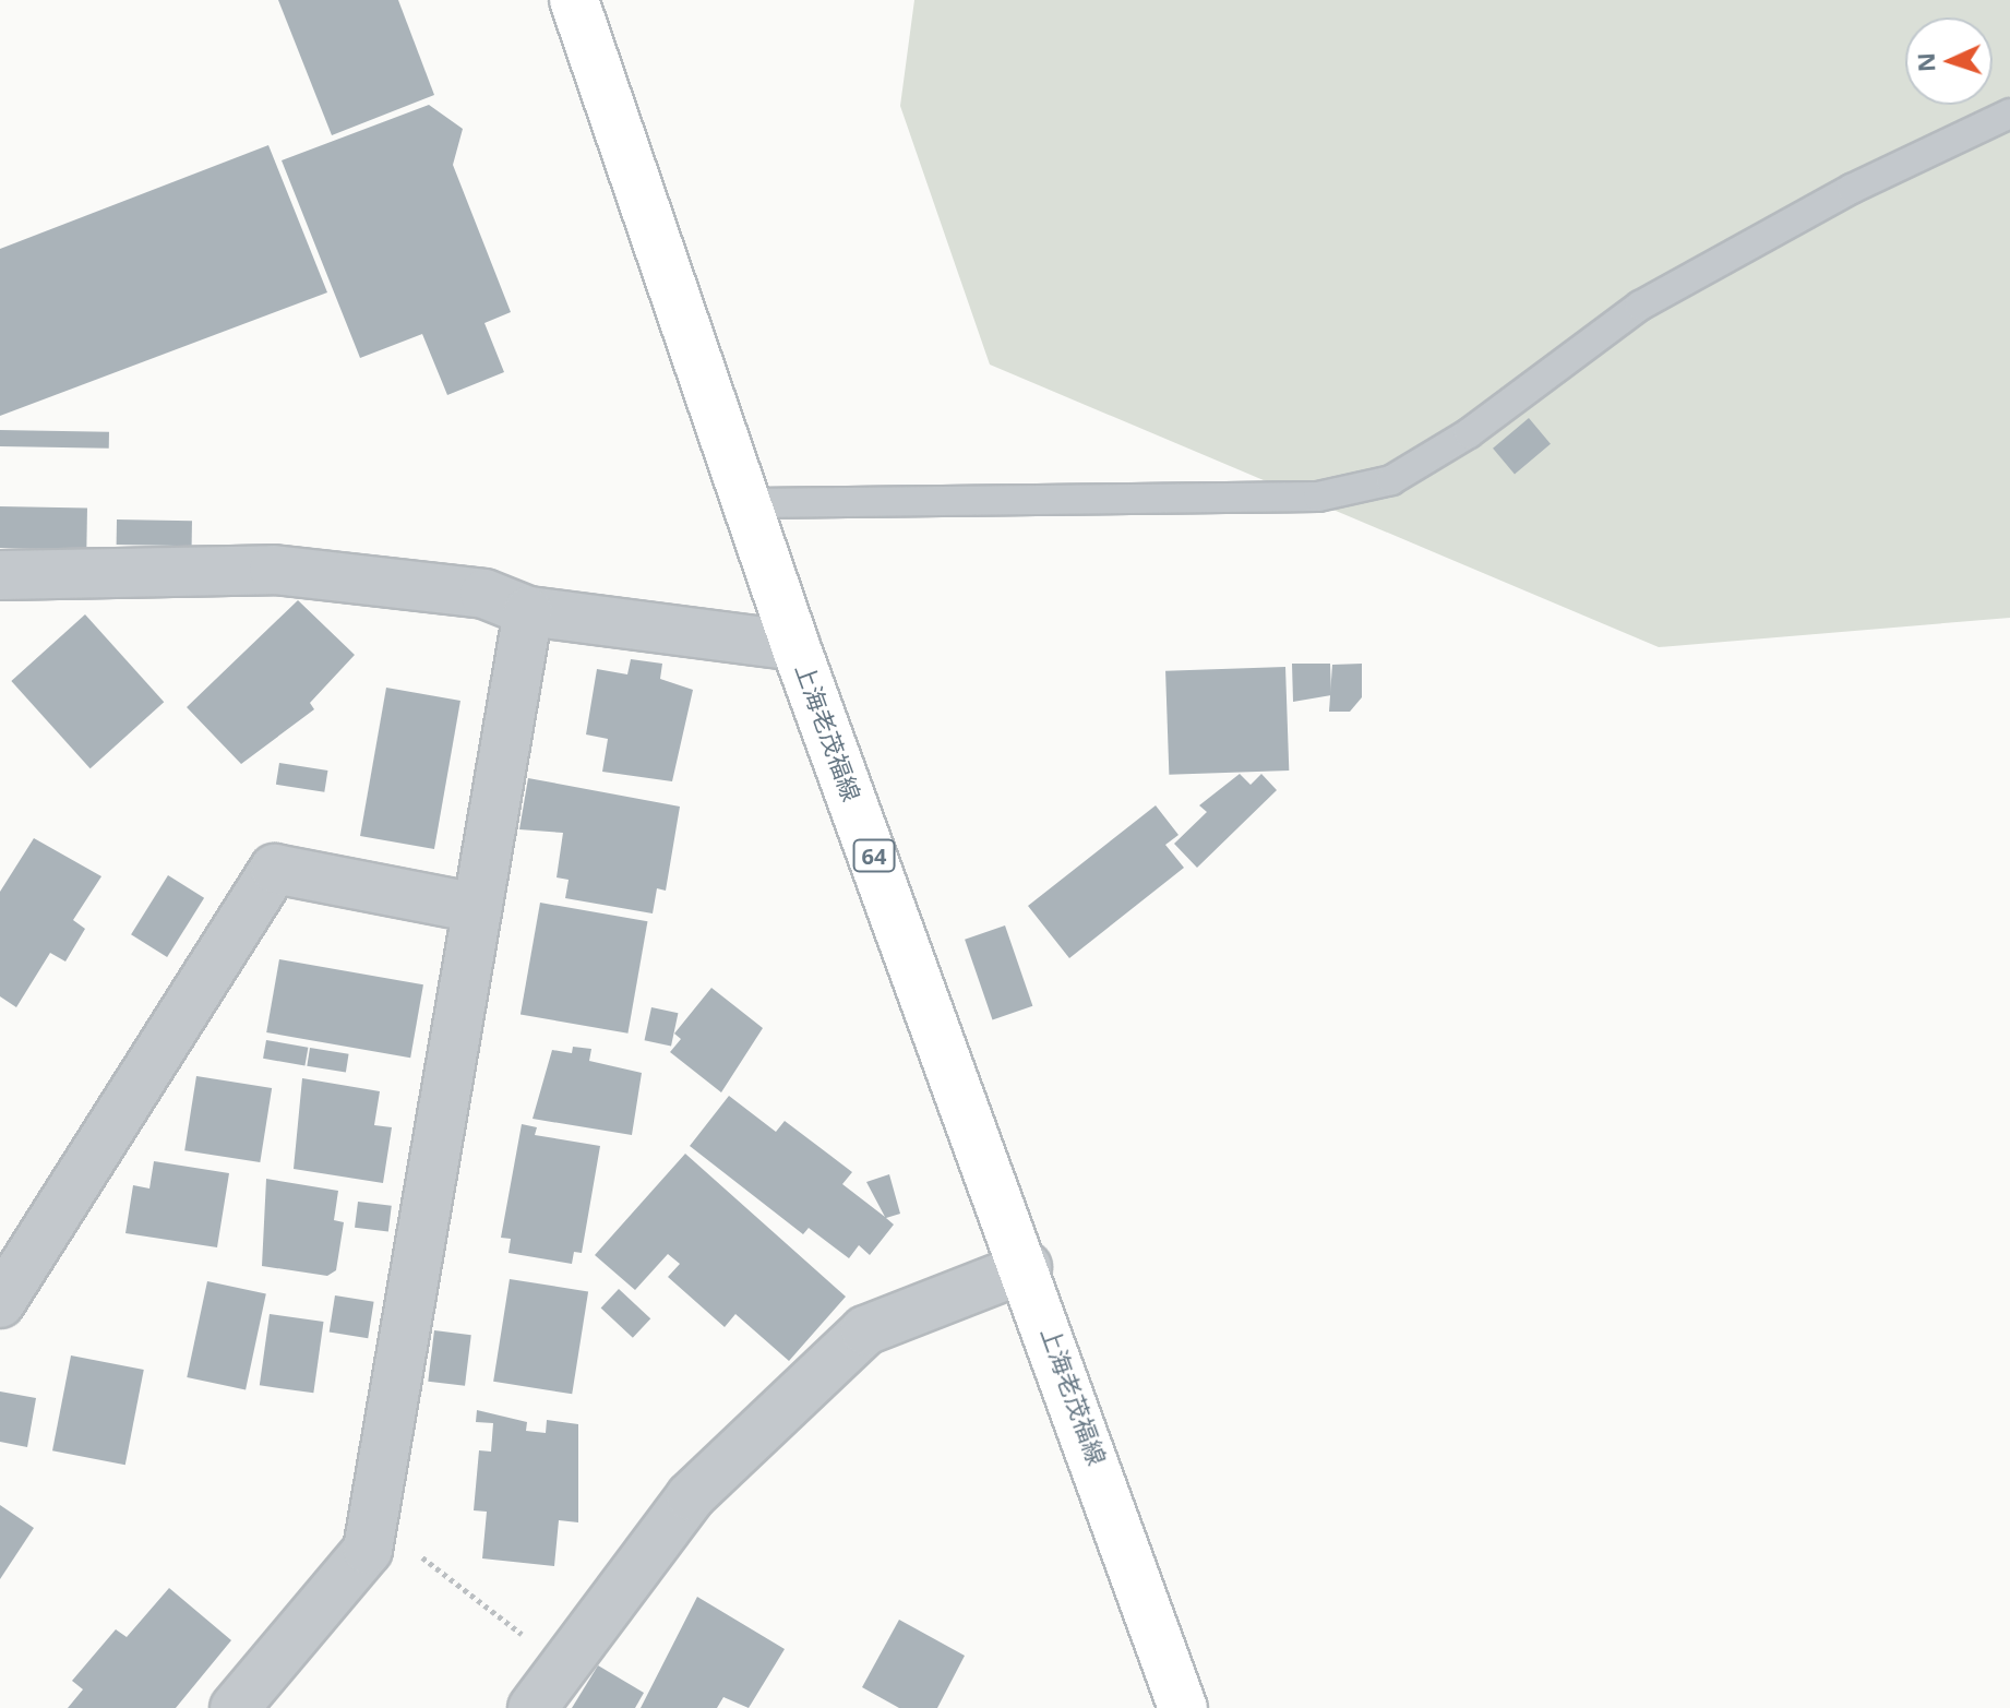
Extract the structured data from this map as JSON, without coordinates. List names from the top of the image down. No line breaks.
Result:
{"streets":{"main road":["上海老茂福線","64"]},"north":"left"}
